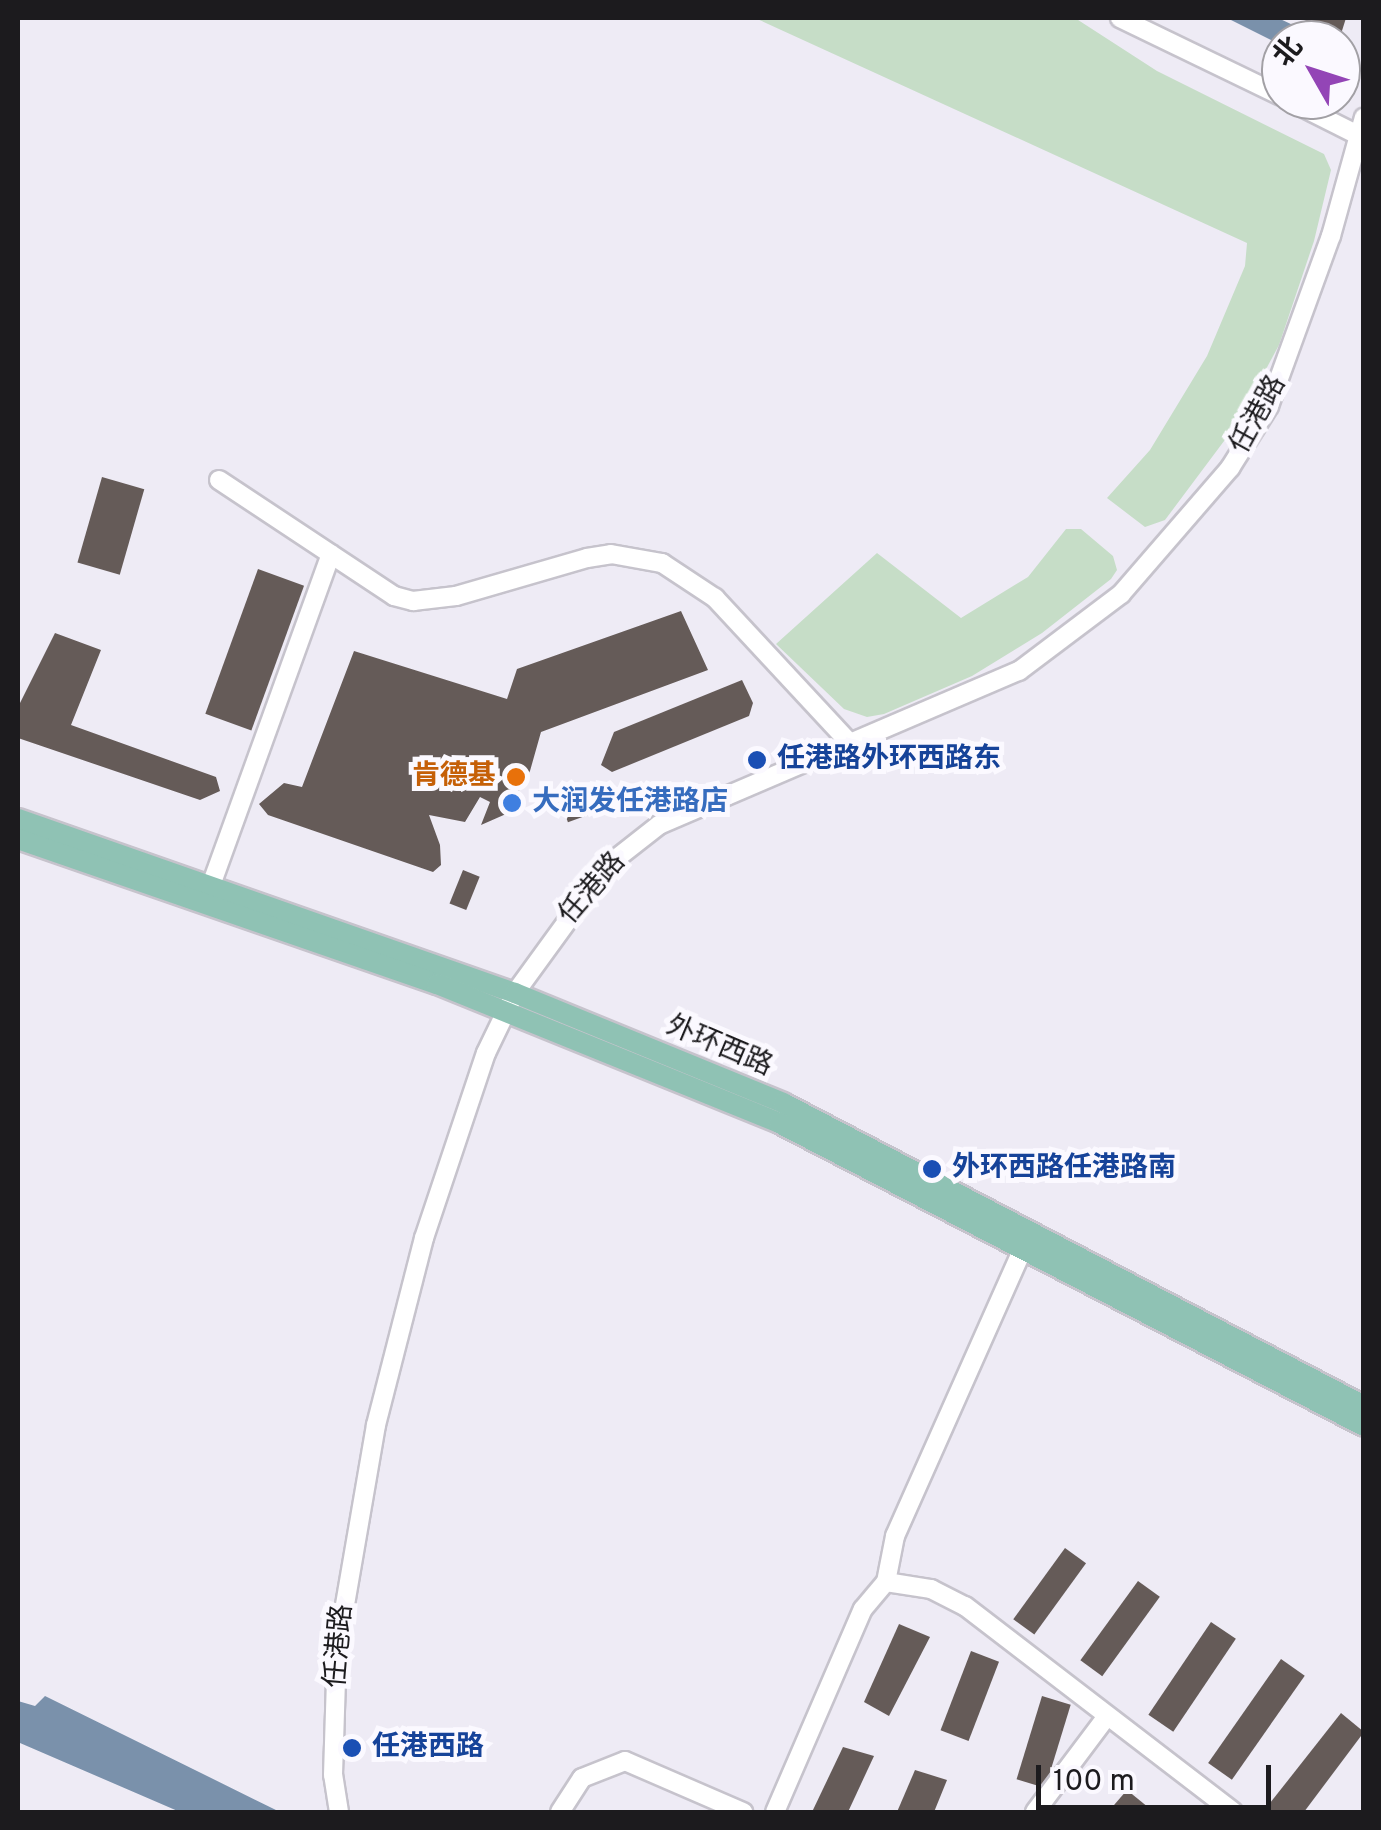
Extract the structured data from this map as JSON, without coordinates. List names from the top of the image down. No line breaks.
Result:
{"streets":{"main road":["外环西路"],"street":["任港路"]},"crossings":[["任港路","外环西路"]],"places":["任港路外环西路东","肯德基","大润发任港路店","外环西路任港路南","任港西路"],"scale_bar":"100 m","north":"top left"}
